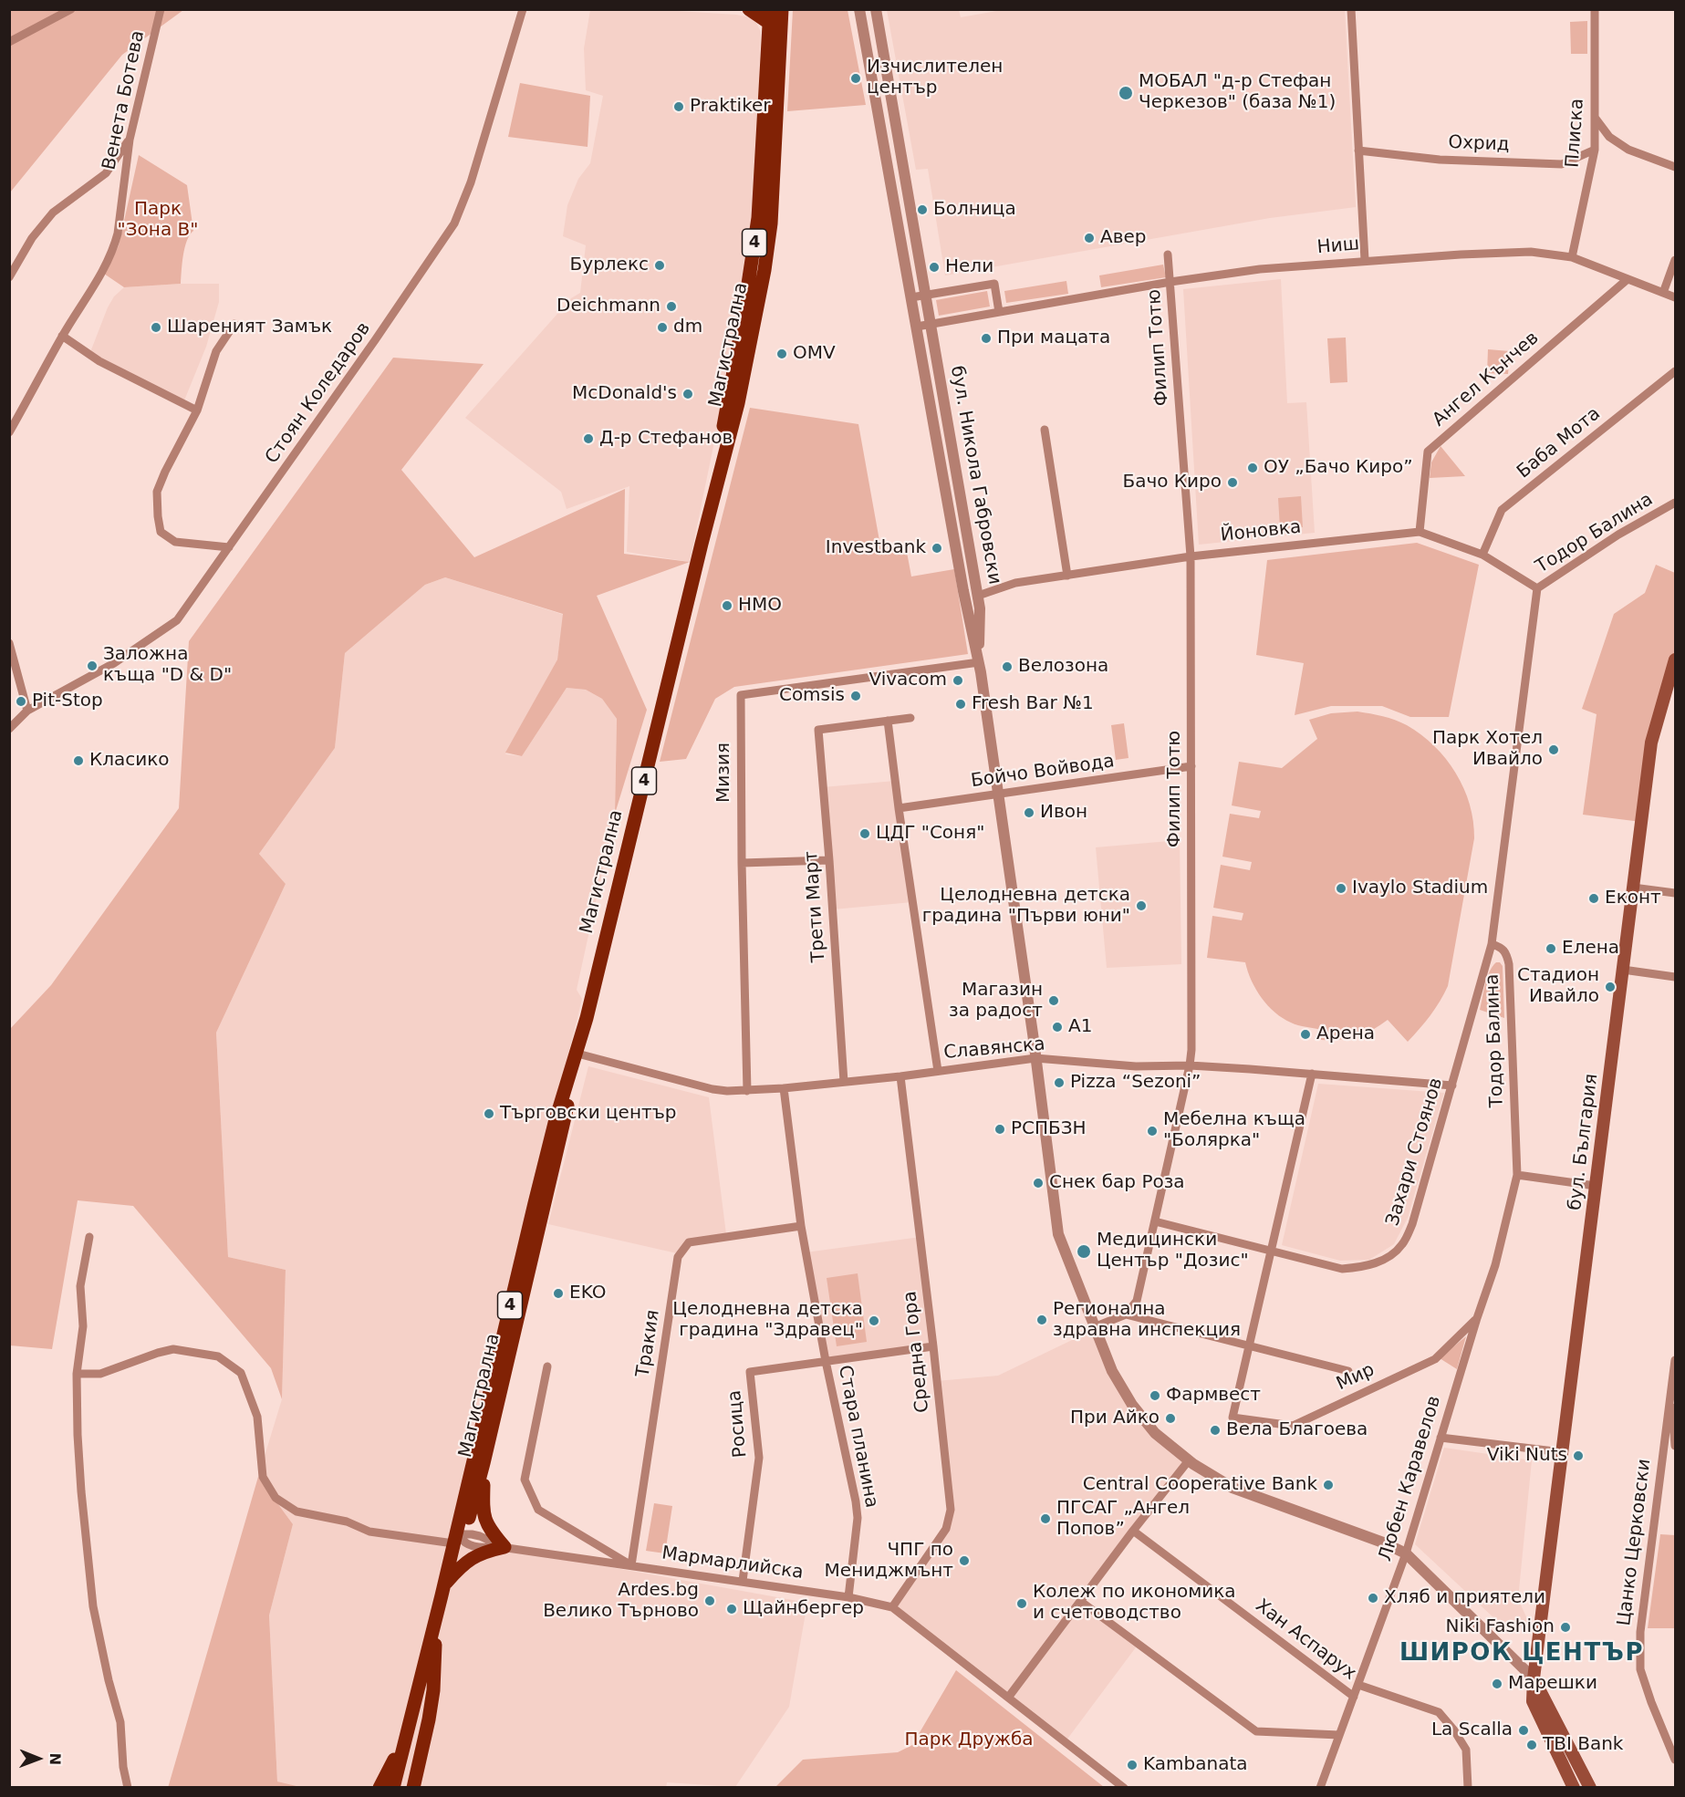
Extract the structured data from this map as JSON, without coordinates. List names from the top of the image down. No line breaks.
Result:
{"streets":{"main road":["4","Магистрална","бул. България"],"street":["Венета Ботева","Плиска","Охрид","Ниш","Филип Тотю","Ангел Кънчев","Стоян Коледаров","Баба Мота","бул. Никола Габровски","Йоновка","Тодор Балина","Бойчо Войвода","Мизия","Трети Март","Славянска","Захари Стоянов","Тракия","Средна Гора","Мир","Росица","Стара планина","Любен Каравелов","Цанко Церковски","Мармарлийска","Хан Аспарух"]},"crossings":[["Плиска","Охрид"],["Плиска","Ниш"],["Ниш","Филип Тотю"],["Ниш","Ангел Кънчев"],["Ниш","бул. Никола Габровски"],["Магистрална","Славянска"],["Магистрална","Мармарлийска"],["Филип Тотю","Йоновка"],["Филип Тотю","Бойчо Войвода"],["Филип Тотю","Славянска"],["Филип Тотю","Захари Стоянов"],["Ангел Кънчев","Йоновка"],["Баба Мота","Йоновка"],["бул. Никола Габровски","Йоновка"],["бул. Никола Габровски","Бойчо Войвода"],["бул. Никола Габровски","Мизия"],["бул. Никола Габровски","Славянска"],["бул. Никола Габровски","бул. България"],["бул. Никола Габровски","Любен Каравелов"],["Йоновка","Тодор Балина"],["Тодор Балина","Захари Стоянов"],["Тодор Балина","Любен Каравелов"],["Мизия","Славянска"],["Трети Март","Славянска"],["Славянска","Захари Стоянов"],["Славянска","Средна Гора"],["Славянска","Стара планина"],["Тракия","Стара планина"],["Тракия","Мармарлийска"],["Средна Гора","Мармарлийска"],["Мир","Любен Каравелов"],["Росица","Стара планина"],["Росица","Мармарлийска"],["Стара планина","Мармарлийска"],["Любен Каравелов","Хан Аспарух"]],"districts":["ШИРОК ЦЕНТЪР"],"parks":["Парк \"Зона В\"","Парк Дружба"],"places":["Изчислителен център","МОБАЛ \"д-р Стефан Черкезов\" (база №1)","Praktiker","Болница","Авер","Бурлекс","Нели","Deichmann","Шареният Замък","dm","При мацата","OMV","McDonald's","Д-р Стефанов","ОУ „Бачо Киро”","Бачо Киро","Investbank","HMO","Заложна къща \"D & D\"","Велозона","Vivacom","Comsis","Pit-Stop","Fresh Bar №1","Парк Хотел Ивайло","Класико","Ивон","ЦДГ \"Соня\"","Ivaylo Stadium","Еконт","Целодневна детска градина \"Първи юни\"","Елена","Стадион Ивайло","Магазин за радост","A1","Арена","Pizza “Sezoni”","Търговски център","РСПБЗН","Мебелна къща \"Болярка\"","Снек бар Роза","Медицински Център \"Дозис\"","EKO","Регионална здравна инспекция","Целодневна детска градина \"Здравец\"","Фармвест","При Айко","Вела Благоева","Viki Nuts","Central Cooperative Bank","ПГСАГ „Ангел Попов”","ЧПГ по Мениджмънт","Хляб и приятели","Ardes.bg Велико Търново","Колеж по икономика и счетоводство","Щайнбергер","Niki Fashion","Марешки","La Scalla","TBI Bank","Kambanata"],"north":"right"}
